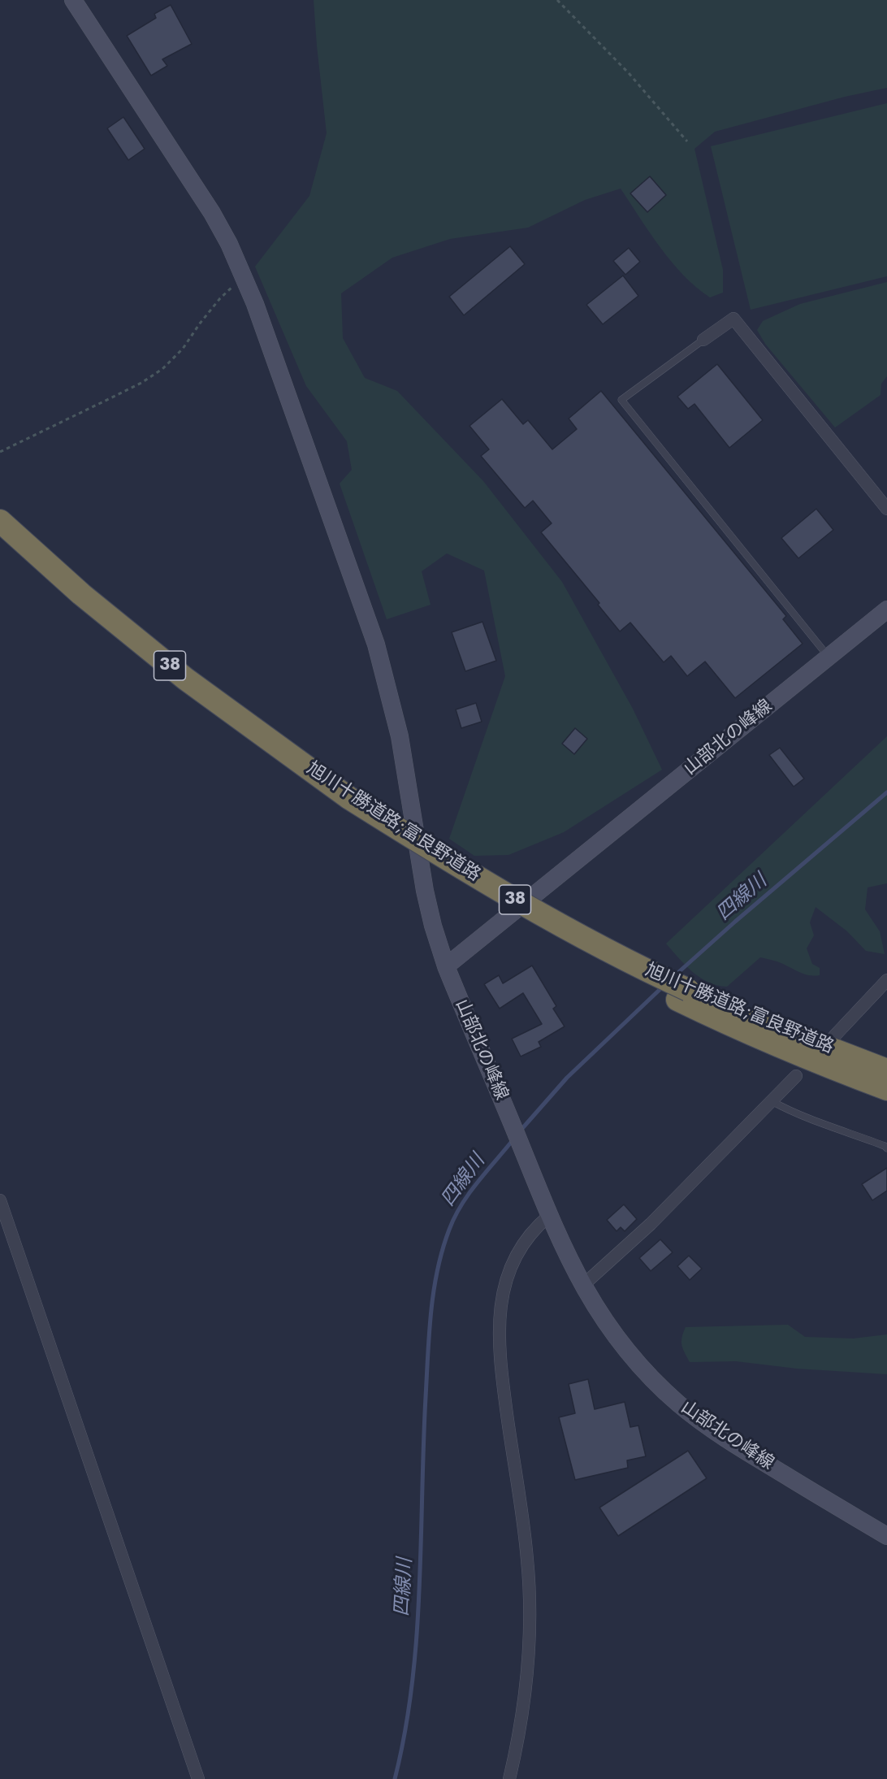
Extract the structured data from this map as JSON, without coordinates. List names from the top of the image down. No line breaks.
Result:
{"streets":{"highway":["38","旭川十勝道路;富良野道路"],"main road":["山部北の峰線"]},"water":["四線川"]}
